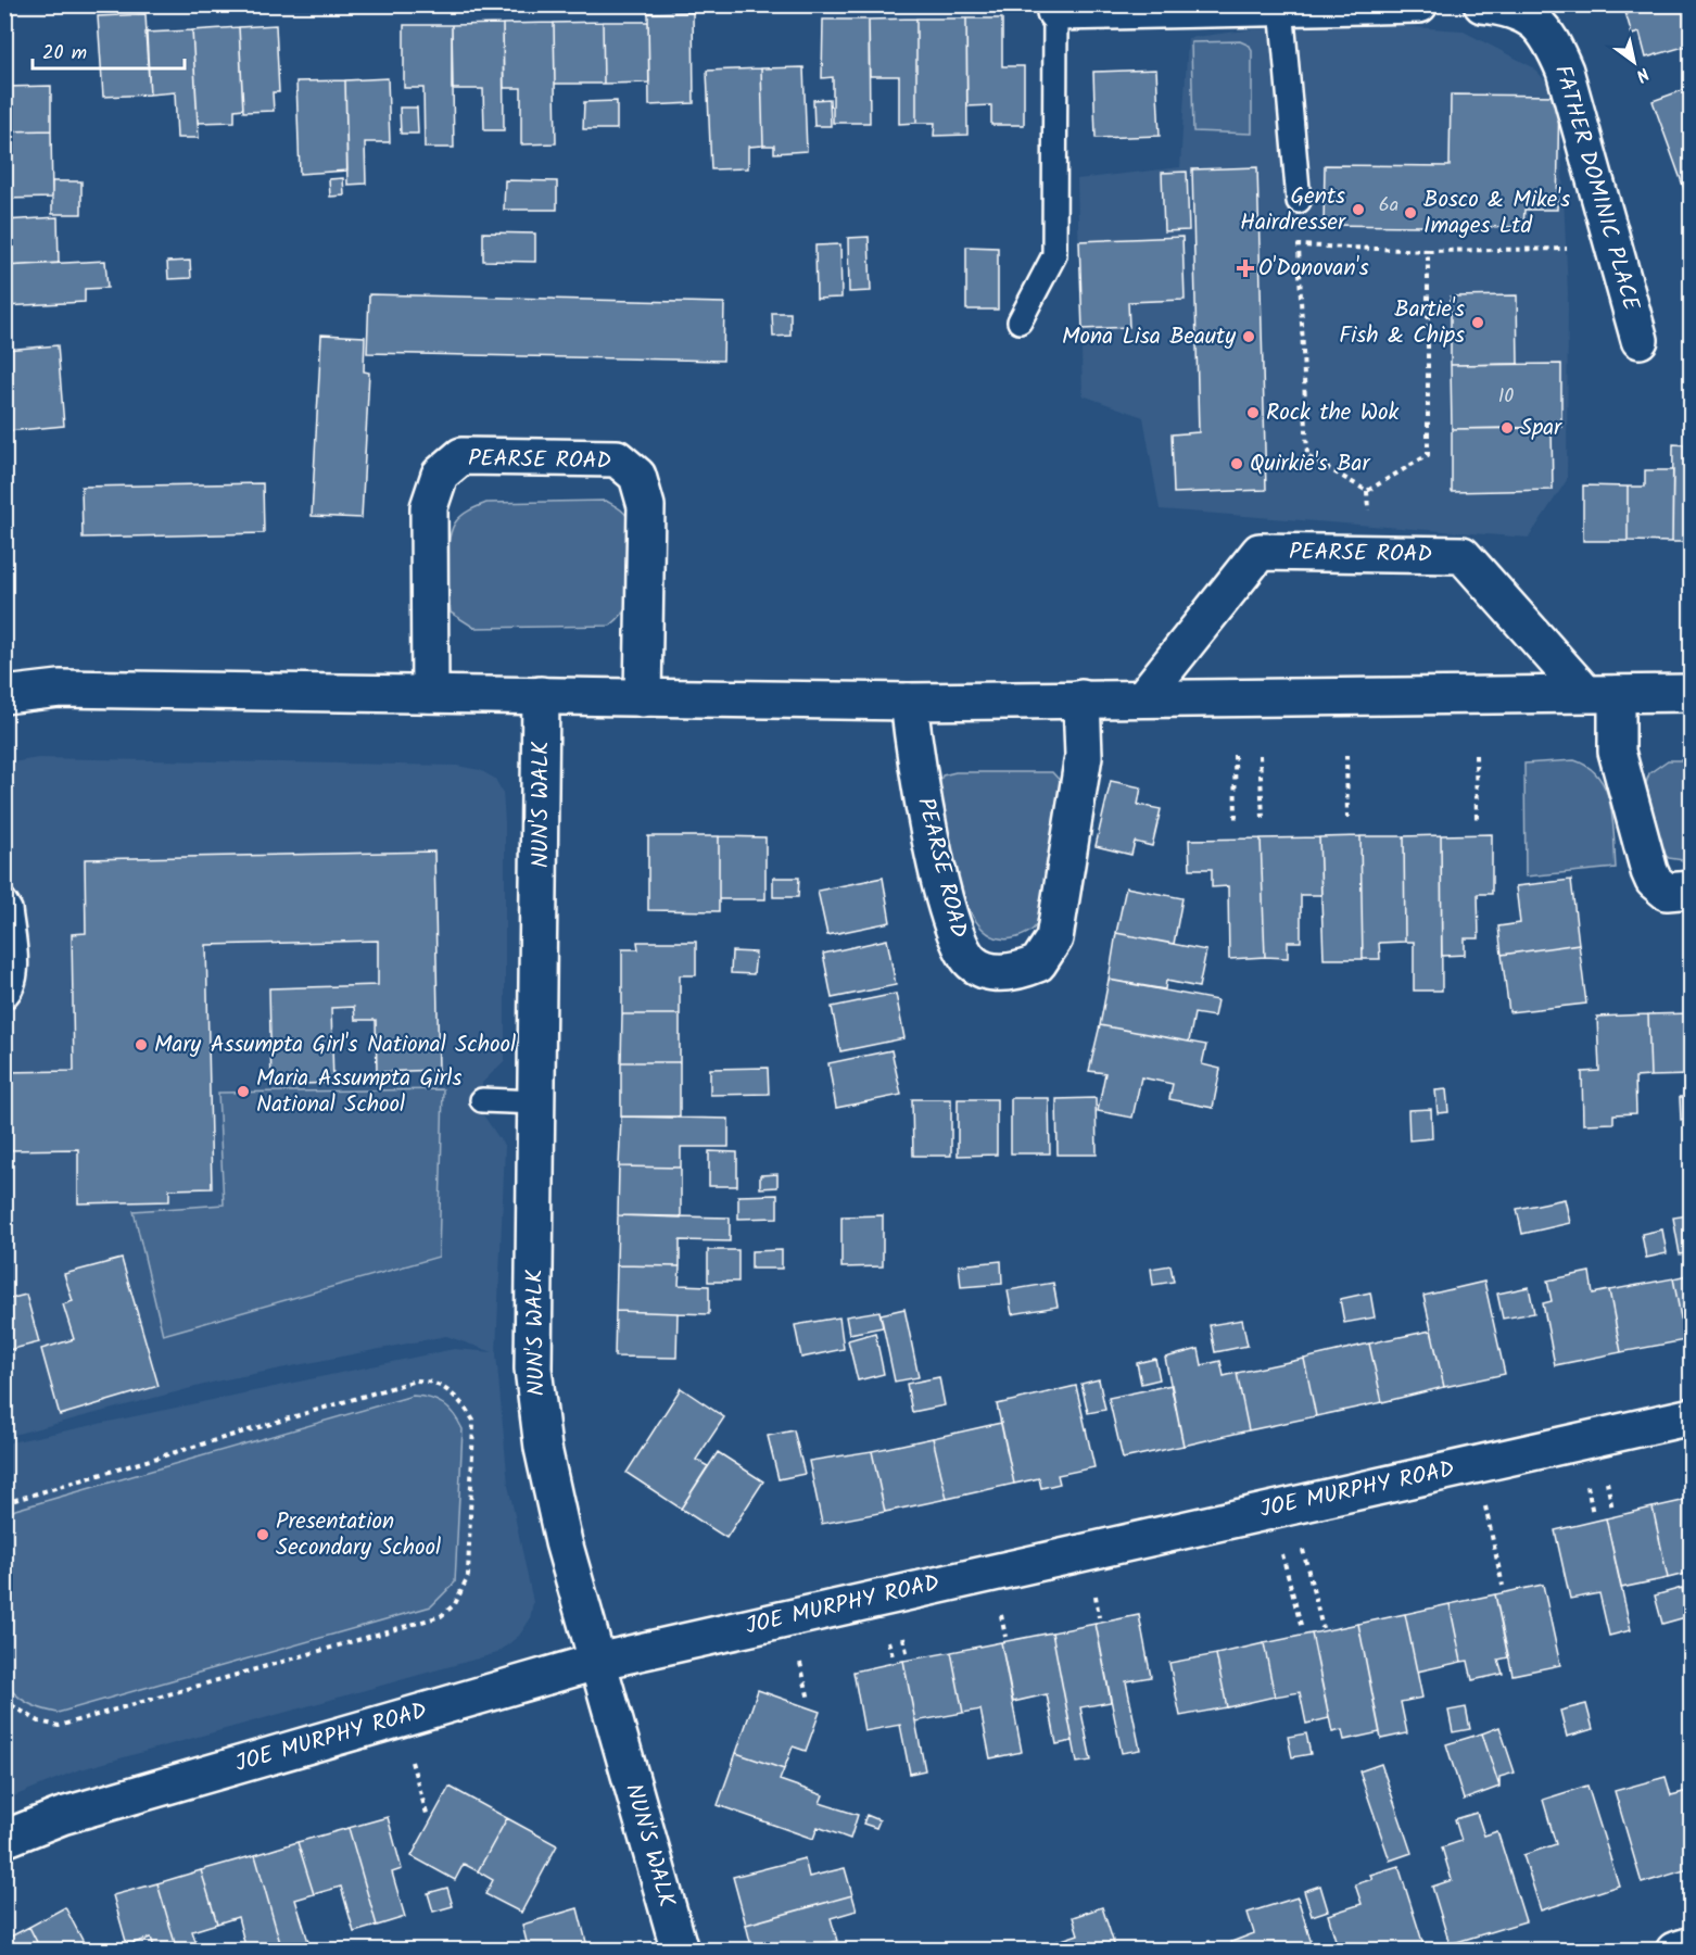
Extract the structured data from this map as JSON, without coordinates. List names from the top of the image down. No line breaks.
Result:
{"streets":{"street":["FATHER DOMINIC PLACE","PEARSE ROAD","NUN'S WALK","JOE MURPHY ROAD"]},"crossings":[["NUN'S WALK","JOE MURPHY ROAD"]],"places":{"other":["Gents Hairdresser","Bosco & Mike's Images Ltd","Bartie's Fish & Chips","Mona Lisa Beauty","Rock the Wok","Spar","Quirkie's Bar","Mary Assumpta Girl's National School","Maria Assumpta Girls National School","Presentation Secondary School"],"health":["O'Donovan's"]},"house_numbers":["6a","10"],"scale_bar":"20 m","north":"bottom right"}
